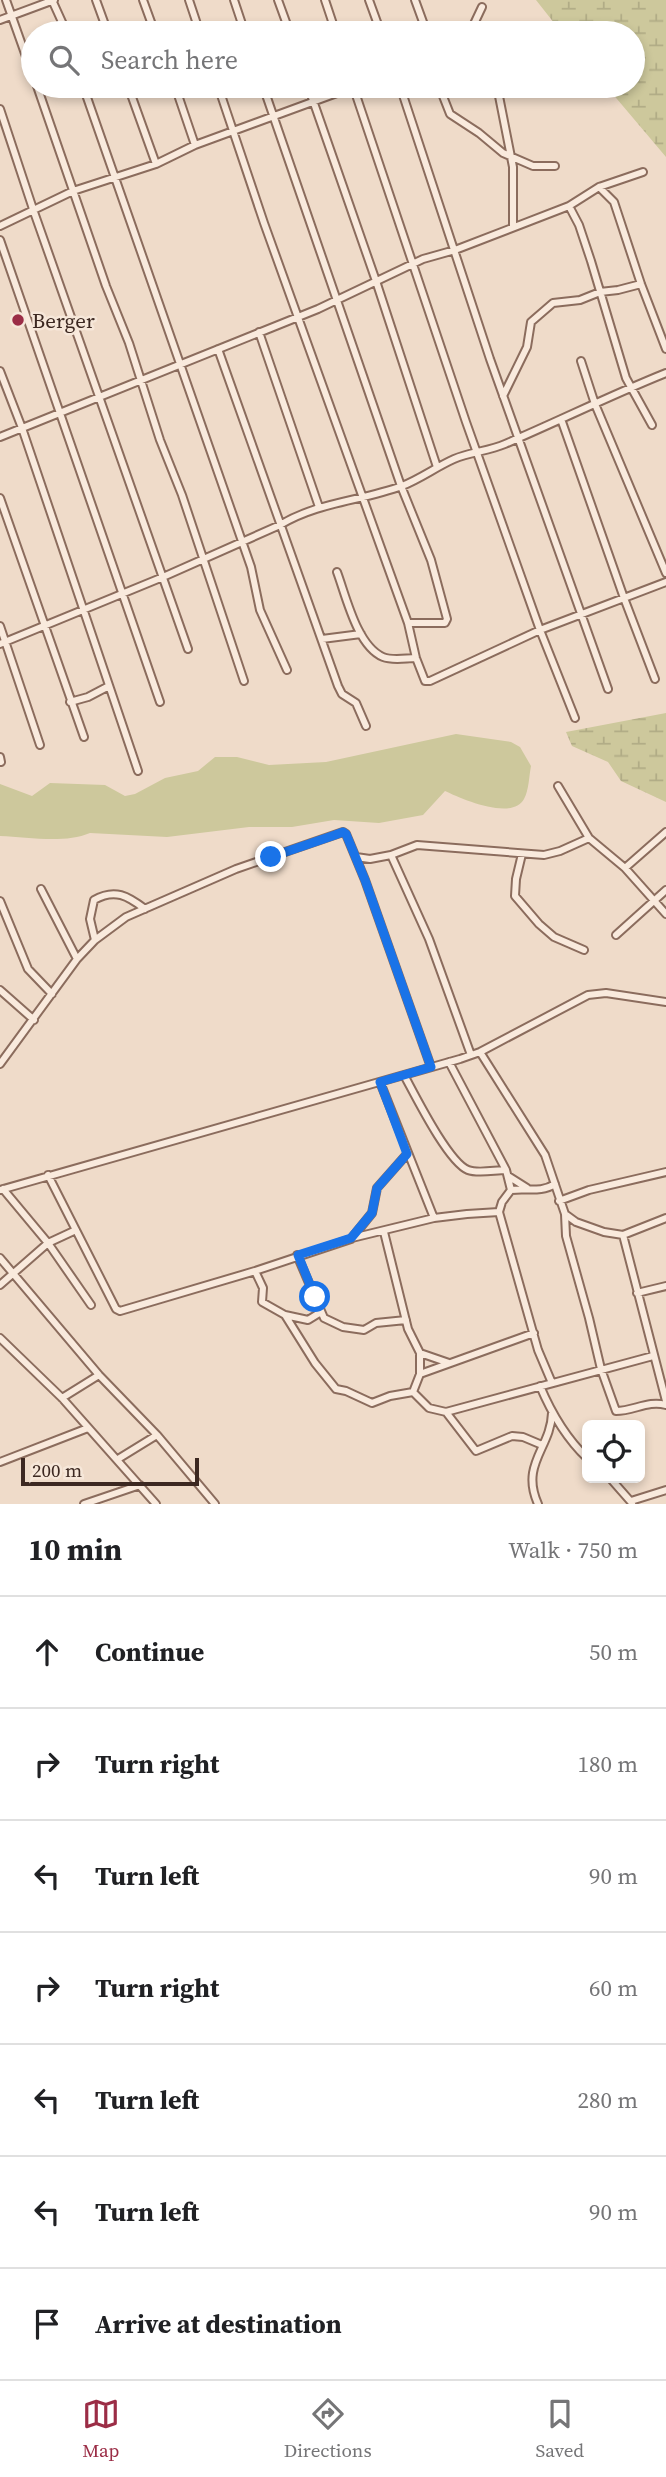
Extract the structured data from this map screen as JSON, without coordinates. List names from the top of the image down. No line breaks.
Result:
{"places":["Berger"],"scale_bar":"200 m","page":{"search":"Search here","scale":"200 m","heading":["10 min","Walk · 750 m"],"list":[["Continue","50 m"],["Turn right","180 m"],["Turn left","90 m"],["Turn right","60 m"],["Turn left","280 m"],["Turn left","90 m"],"Arrive at destination"],"nav":["Map","Directions","Saved"]}}
